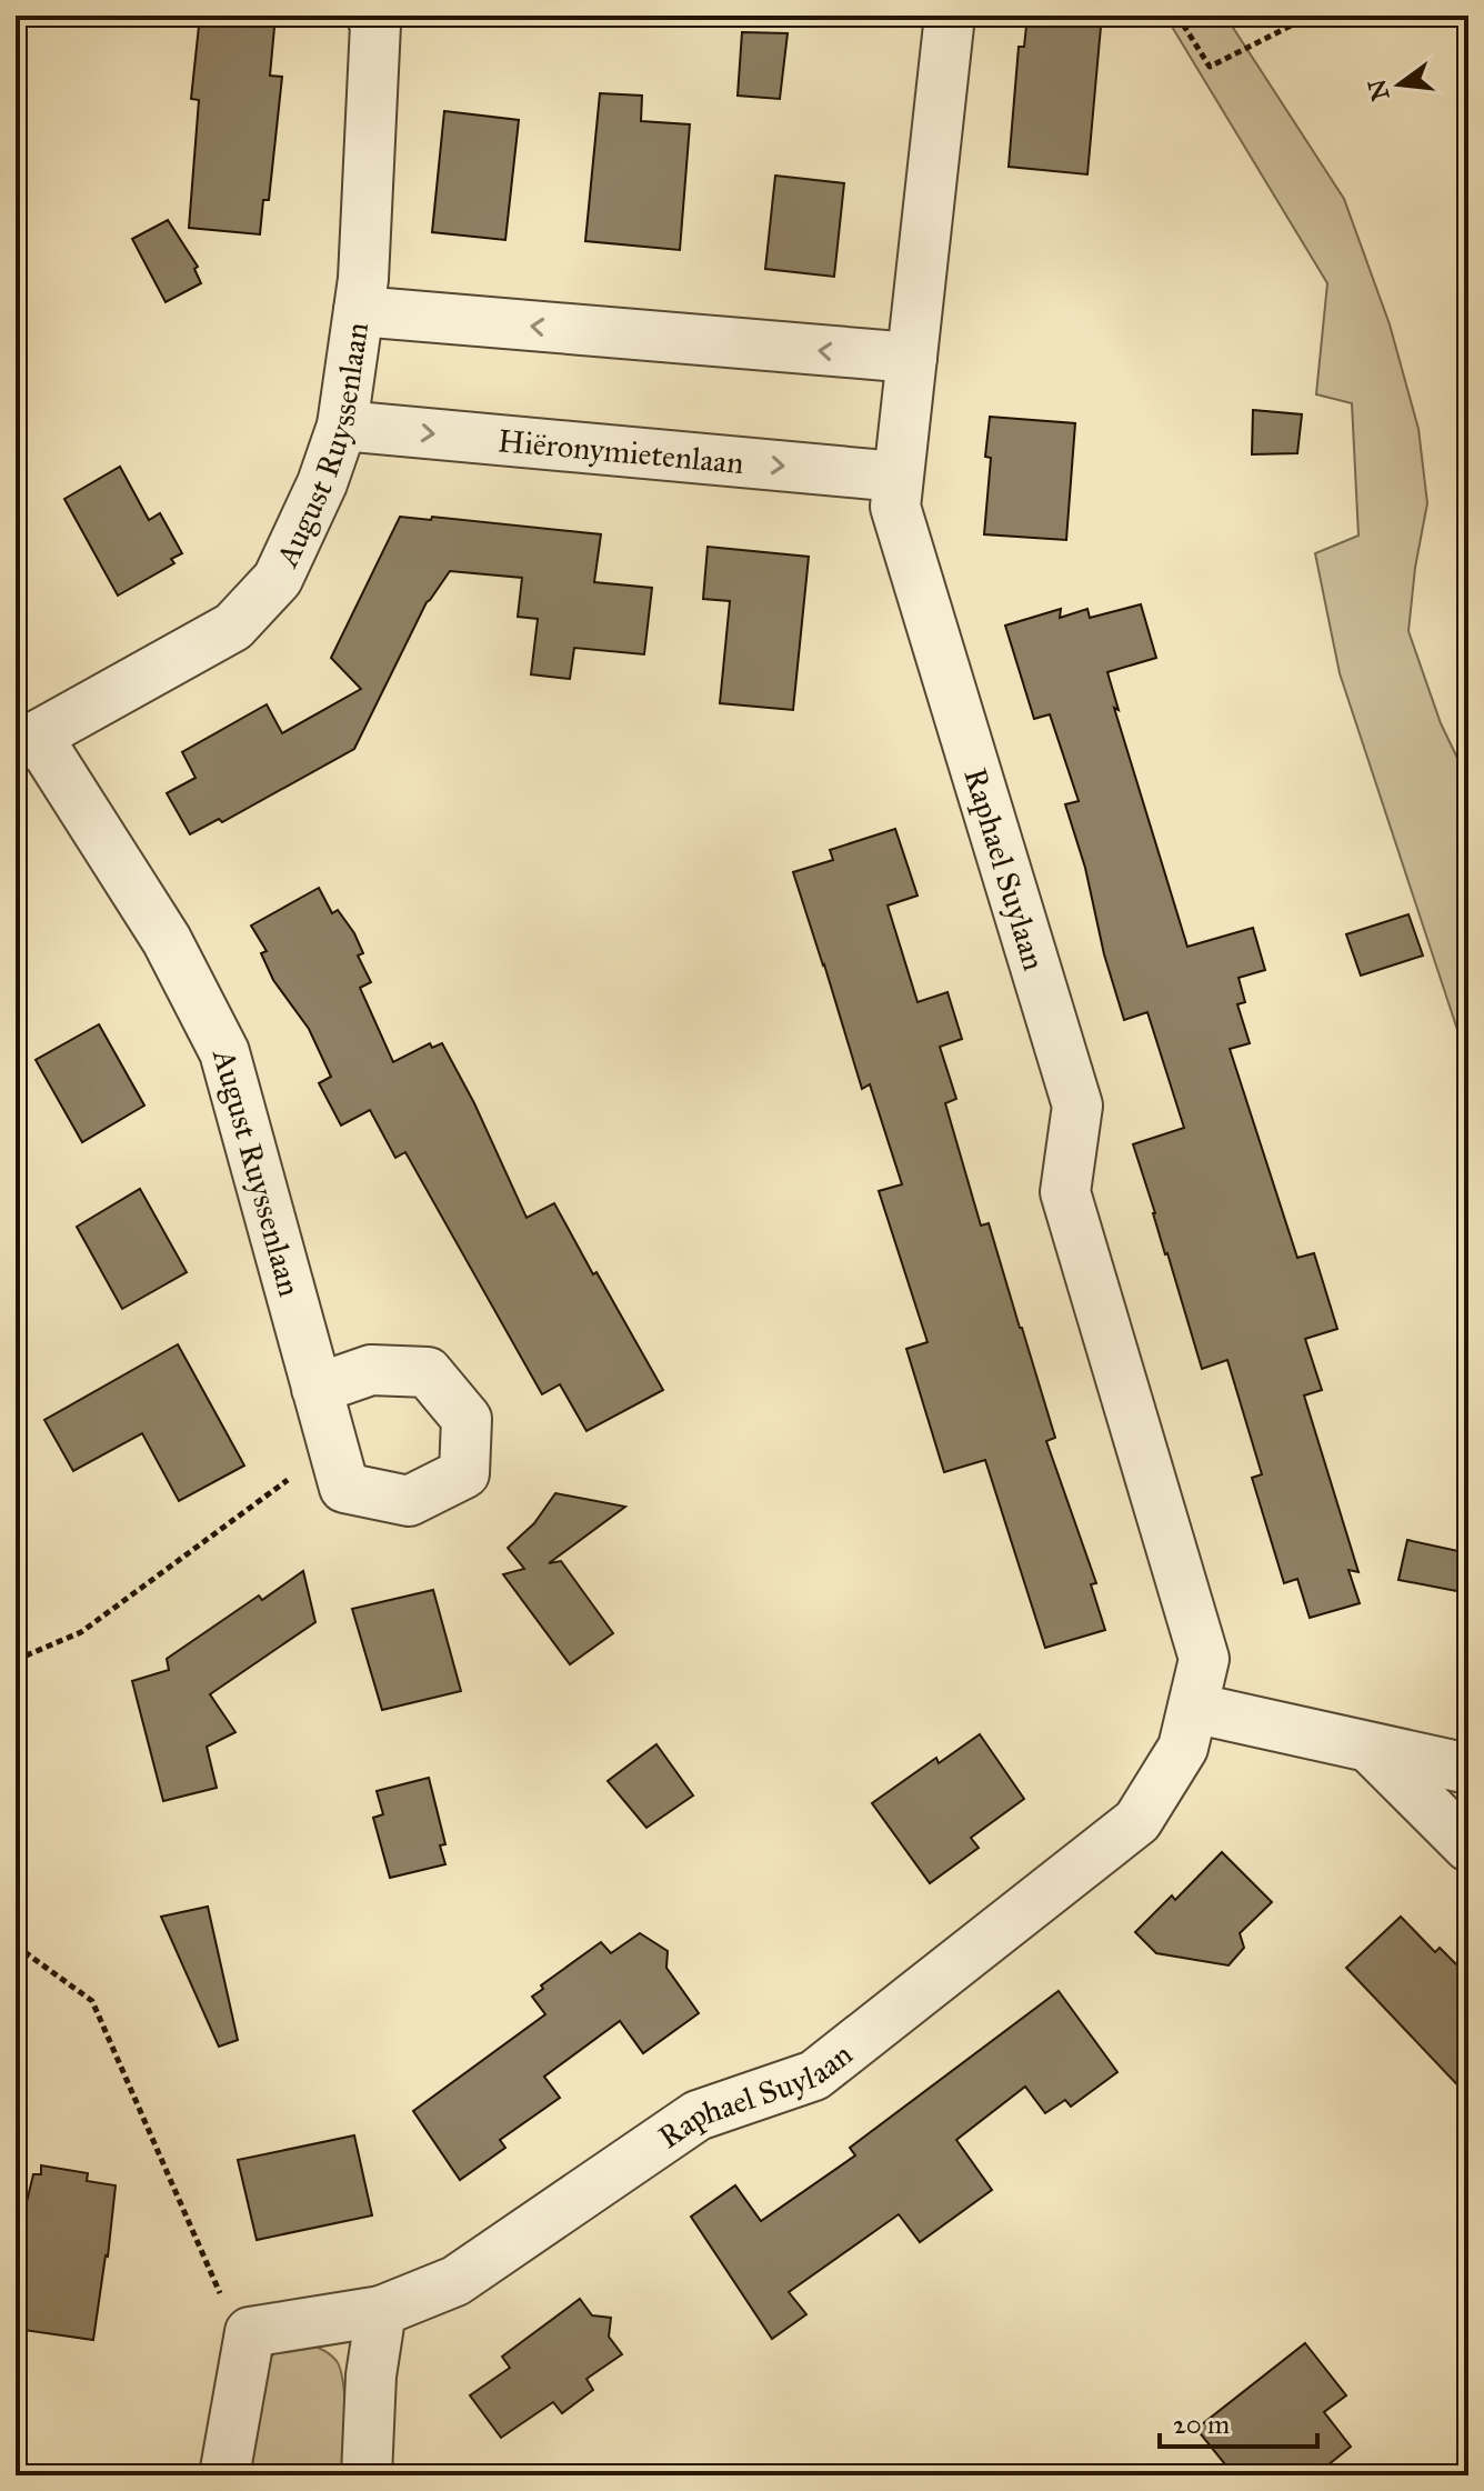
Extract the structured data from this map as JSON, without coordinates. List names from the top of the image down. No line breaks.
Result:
{"streets":{"street":["August Ruyssenlaan","Hiëronymietenlaan","Raphael Suylaan"]},"crossings":[["August Ruyssenlaan","Hiëronymietenlaan"],["Hiëronymietenlaan","Raphael Suylaan"]],"scale_bar":"20 m","north":"left"}
